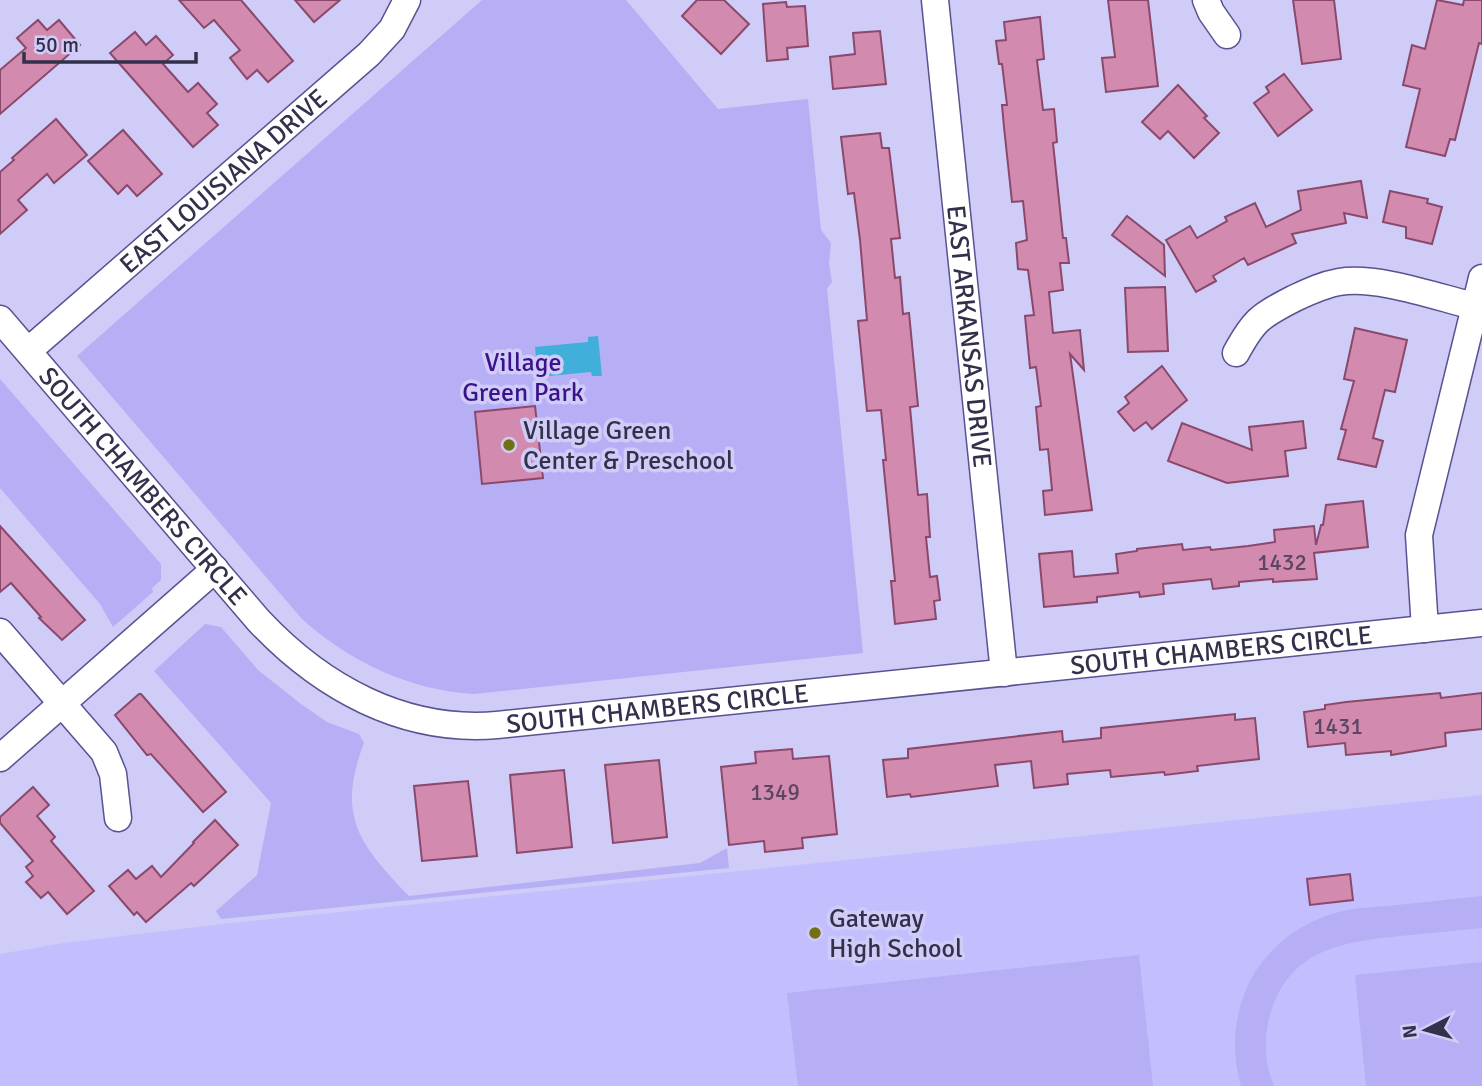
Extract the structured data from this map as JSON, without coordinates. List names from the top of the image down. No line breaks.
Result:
{"streets":{"street":["EAST LOUISIANA DRIVE","EAST ARKANSAS DRIVE","SOUTH CHAMBERS CIRCLE"]},"crossings":[["EAST LOUISIANA DRIVE","SOUTH CHAMBERS CIRCLE"],["EAST ARKANSAS DRIVE","SOUTH CHAMBERS CIRCLE"]],"parks":["Village Green Park"],"places":["Village Green Center & Preschool","Gateway High School"],"house_numbers":["1432","1431","1349"],"scale_bar":"50 m","north":"left"}
